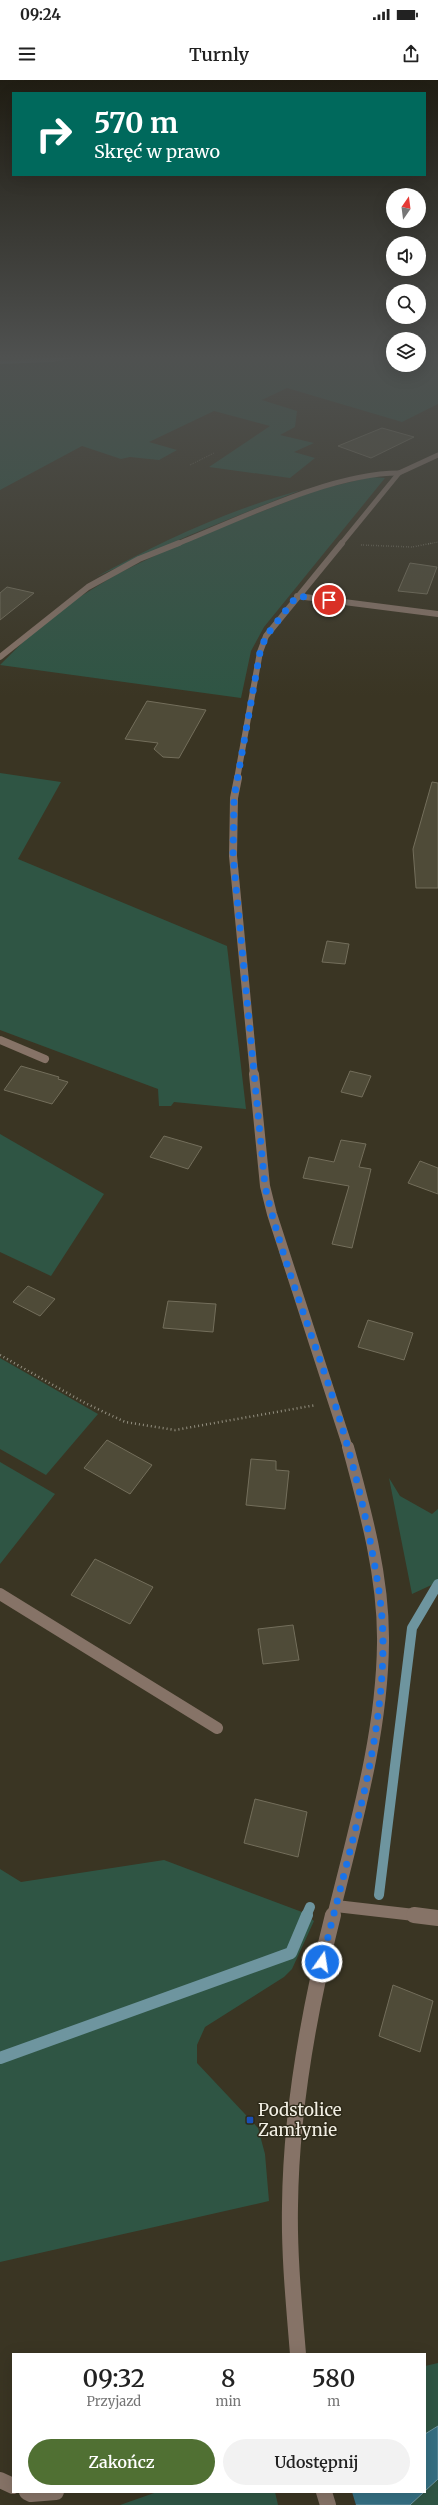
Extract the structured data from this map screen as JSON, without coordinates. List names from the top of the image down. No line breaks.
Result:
{"places":{"transit":["Podstolice Zamłynie"]},"north":"top","page":{"status":"09:24","header":"Turnly","turn":["570 m","Skręć w prawo"],"eta":["09:32","Przyjazd","8","min","580","m"],"buttons":["Zakończ","Udostępnij"]}}
